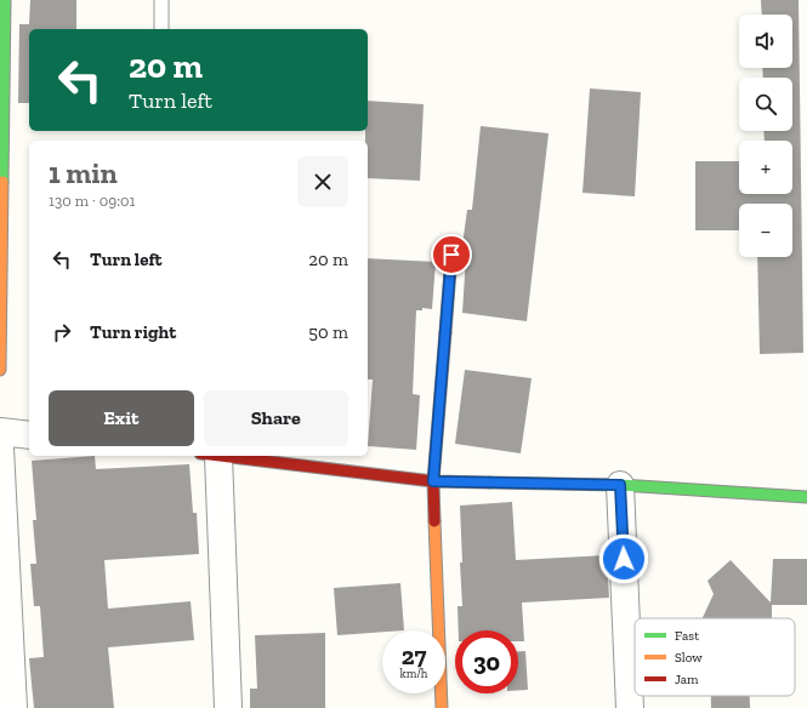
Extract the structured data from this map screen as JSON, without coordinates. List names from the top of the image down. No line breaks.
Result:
{"legend":["Fast","Slow","Jam"],"page":{"map_buttons":["+","−"],"turn":["20 m","Turn left"],"heading":["1 min","130 m · 09:01"],"list":[{"name":"Turn left","value":"20 m"},{"name":"Turn right","value":"50 m"}],"buttons":["Exit","Share"],"speed":"27 km/h","limit":"30"}}
